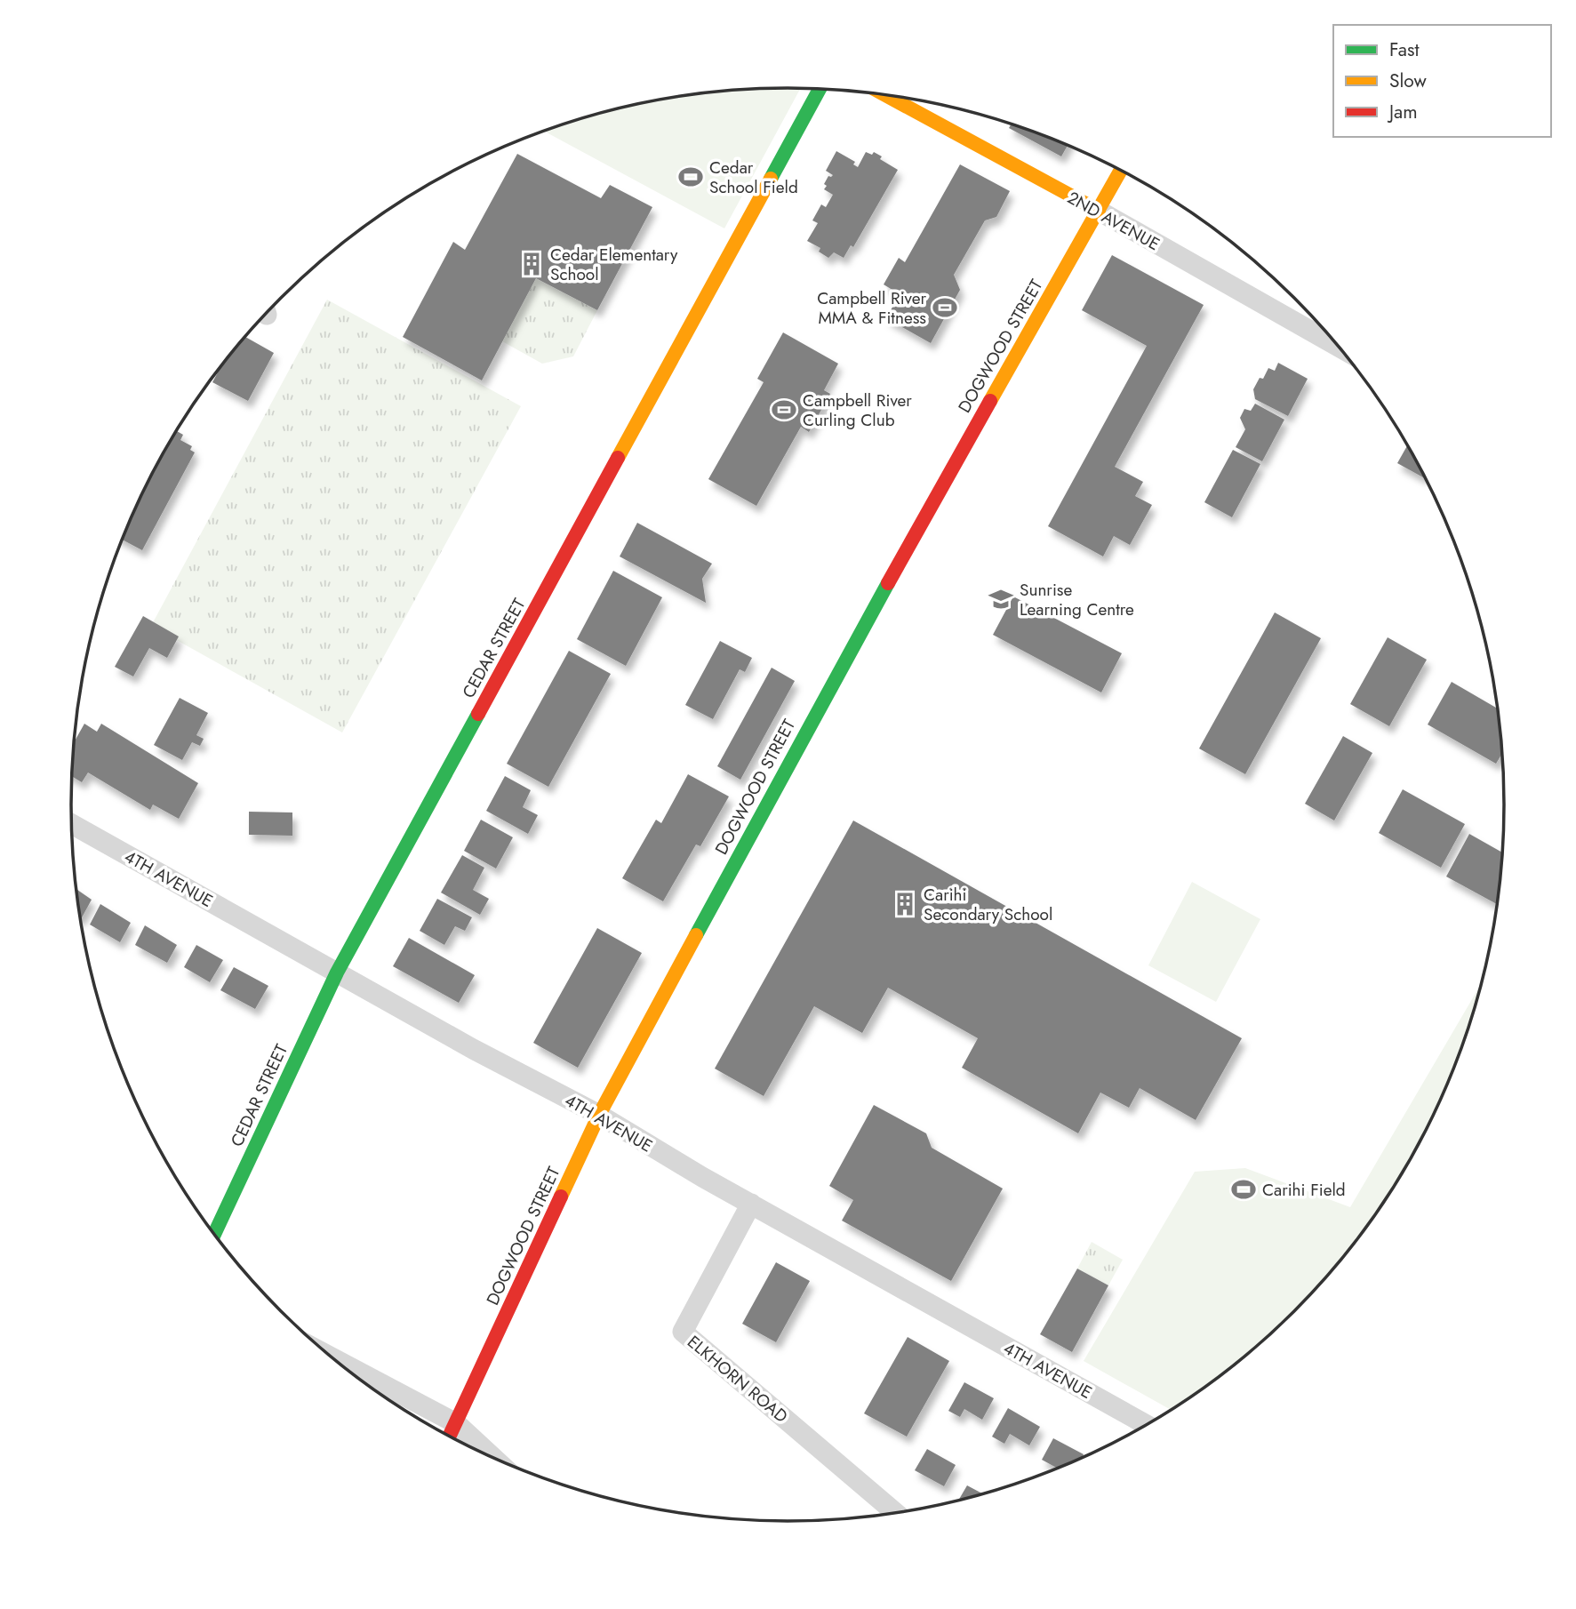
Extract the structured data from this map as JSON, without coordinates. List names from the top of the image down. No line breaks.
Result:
{"streets":{"street":["2ND AVENUE","DOGWOOD STREET","CEDAR STREET","4TH AVENUE","ELKHORN ROAD"]},"crossings":[["2ND AVENUE","DOGWOOD STREET"],["DOGWOOD STREET","4TH AVENUE"],["CEDAR STREET","4TH AVENUE"],["4TH AVENUE","ELKHORN ROAD"]],"places":{"sports":["Cedar School Field","Campbell River MMA & Fitness","Campbell River Curling Club","Carihi Field"],"building":["Cedar Elementary School","Carihi Secondary School"],"school or university":["Sunrise Learning Centre"]},"legend":["Fast","Slow","Jam"]}
